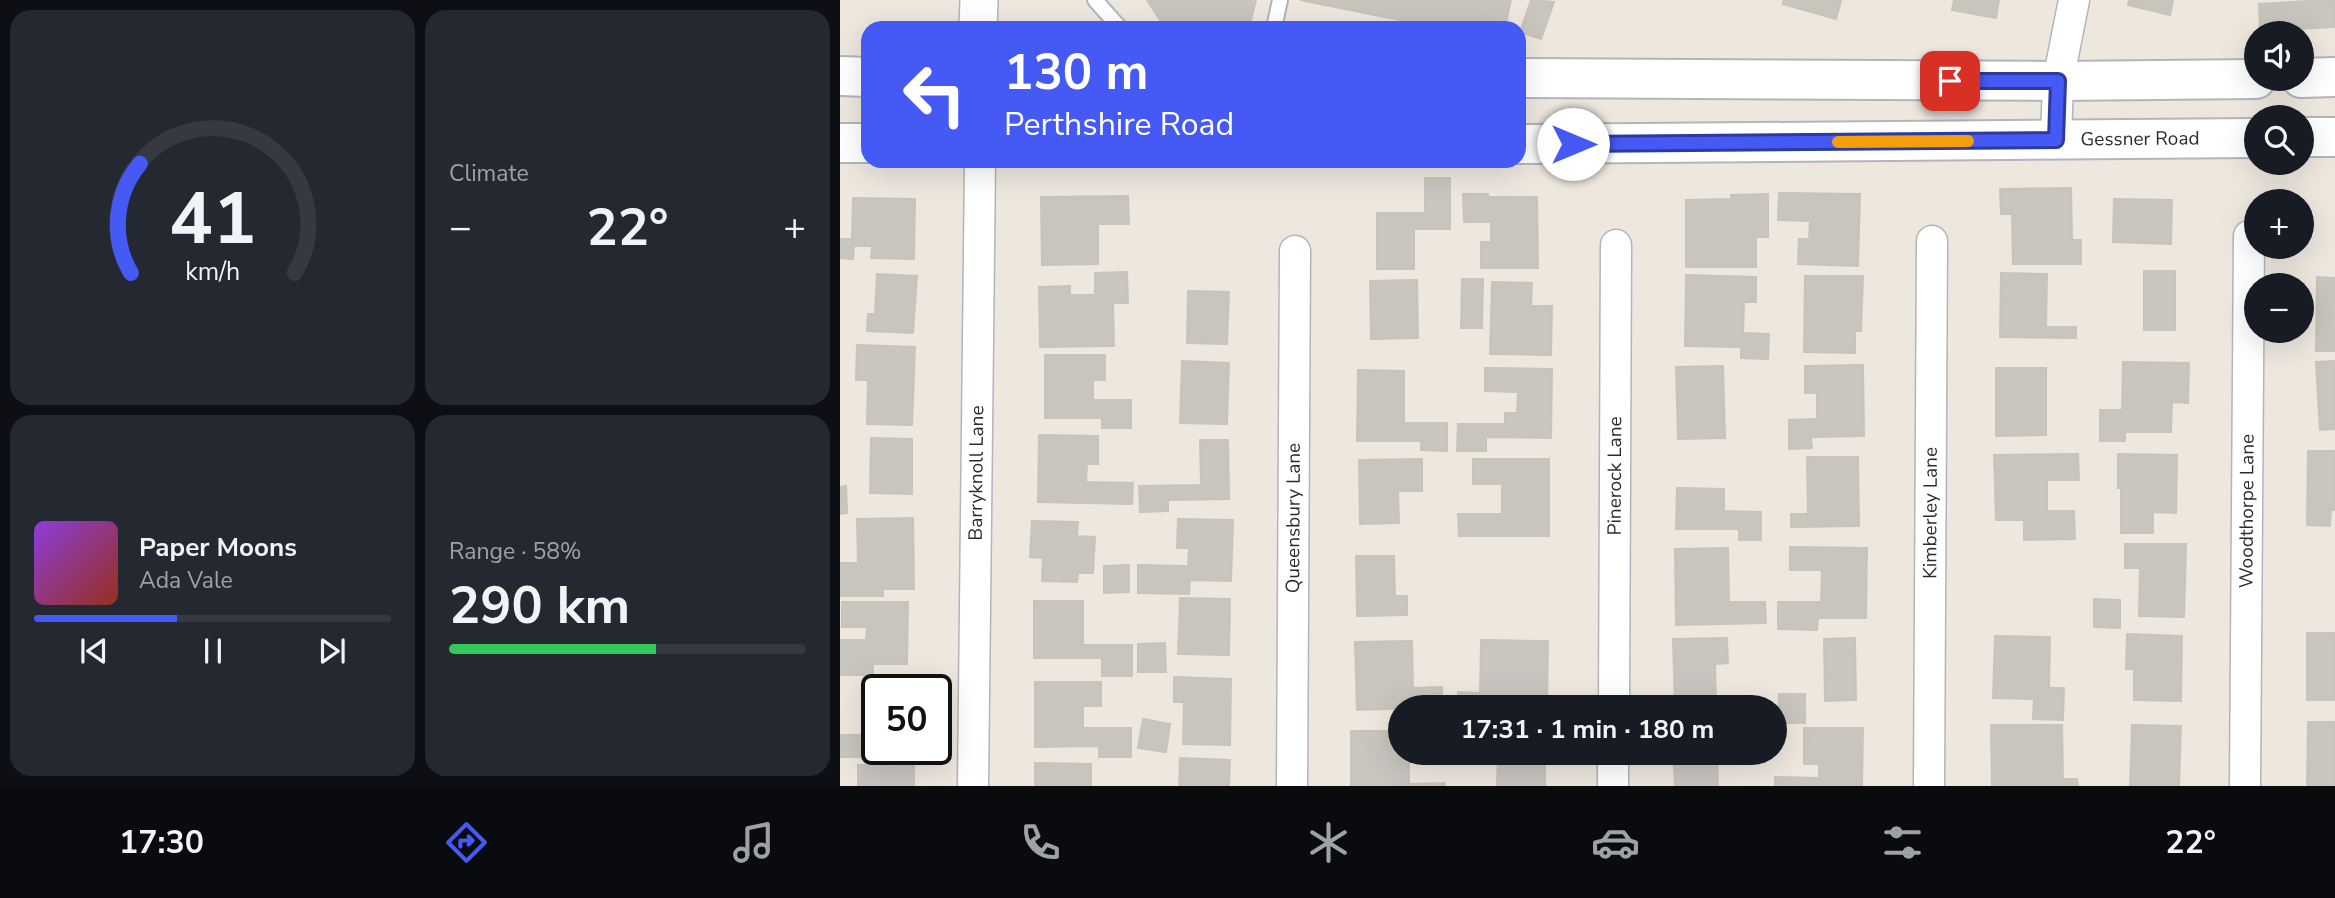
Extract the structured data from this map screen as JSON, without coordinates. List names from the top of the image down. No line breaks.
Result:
{"streets":{"main road":["Gessner Road"],"street":["Barryknoll Lane","Pinerock Lane","Woodthorpe Lane","Kimberley Lane","Queensbury Lane"]},"page":{"tile":["Climate",["Range · 58%","290 km"]],"map_buttons":["+","−"],"turn":["130 m","Perthshire Road"],"heat":["−","22°","+"],"song":["Paper Moons","Ada Vale"],"limit":"50","trip":"17:31 · 1 min · 180 m","tabs":["17:30","22°"],"gauge":["41","km/h"]}}
